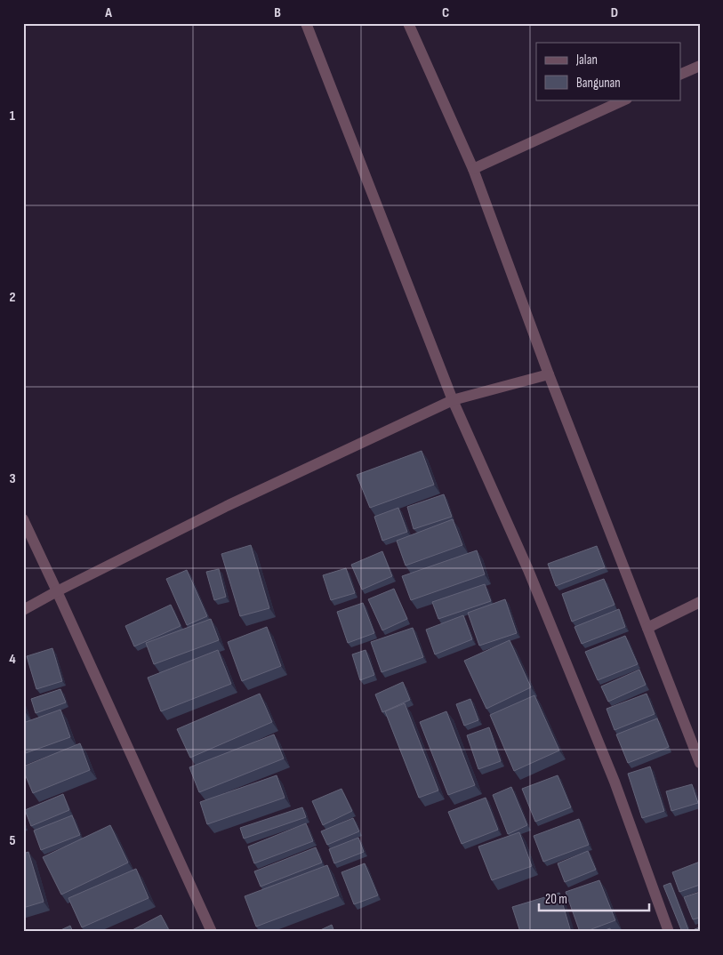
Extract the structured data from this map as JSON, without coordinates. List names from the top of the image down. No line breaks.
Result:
{"legend":["Jalan","Bangunan"],"scale_bar":"20 m","grid":{"columns":["A","B","C","D"],"rows":["1","2","3","4","5"]}}
